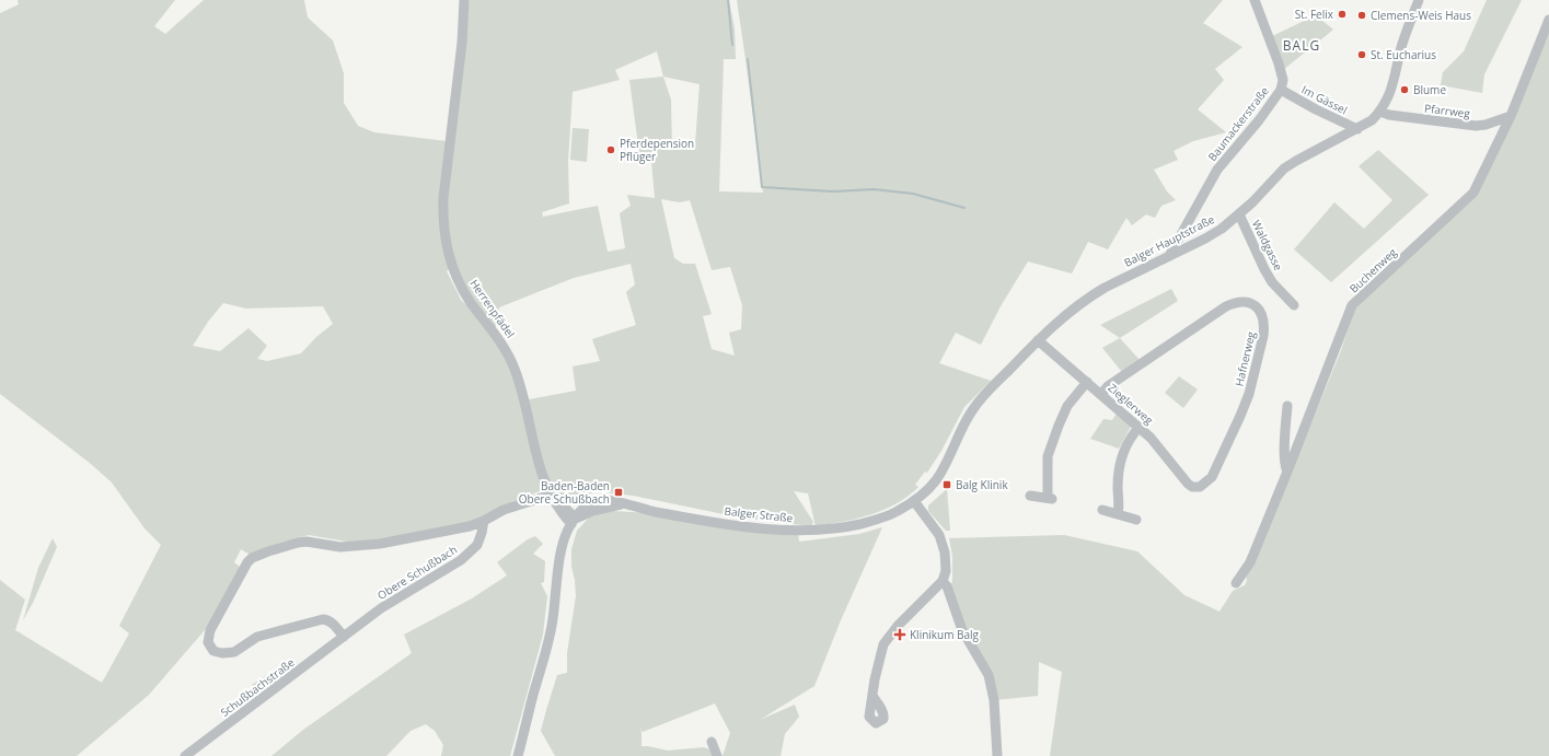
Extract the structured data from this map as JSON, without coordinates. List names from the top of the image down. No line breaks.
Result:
{"streets":{"street":["Im Gässel","Pfarrweg","Baumackerstraße","Balger Hauptstraße","Waldgasse","Buchenweg","Herrenpfädel","Hafnerweg","Zieglerweg","Balger Straße","Obere Schußbach","Schußbachstraße"]},"crossings":[["Im Gässel","Baumackerstraße"],["Im Gässel","Balger Hauptstraße"],["Pfarrweg","Balger Hauptstraße"],["Pfarrweg","Buchenweg"],["Baumackerstraße","Balger Hauptstraße"],["Balger Hauptstraße","Waldgasse"],["Balger Hauptstraße","Zieglerweg"],["Balger Hauptstraße","Balger Straße"],["Herrenpfädel","Balger Straße"],["Herrenpfädel","Obere Schußbach"],["Hafnerweg","Zieglerweg"],["Obere Schußbach","Schußbachstraße"]],"districts":["BALG"],"places":{"other":["St. Felix","Clemens-Weis Haus","St. Eucharius","Blume","Pferdepension Pflüger"],"transit":["Balg Klinik","Baden-Baden Obere Schußbach"],"health":["Klinikum Balg"]}}
